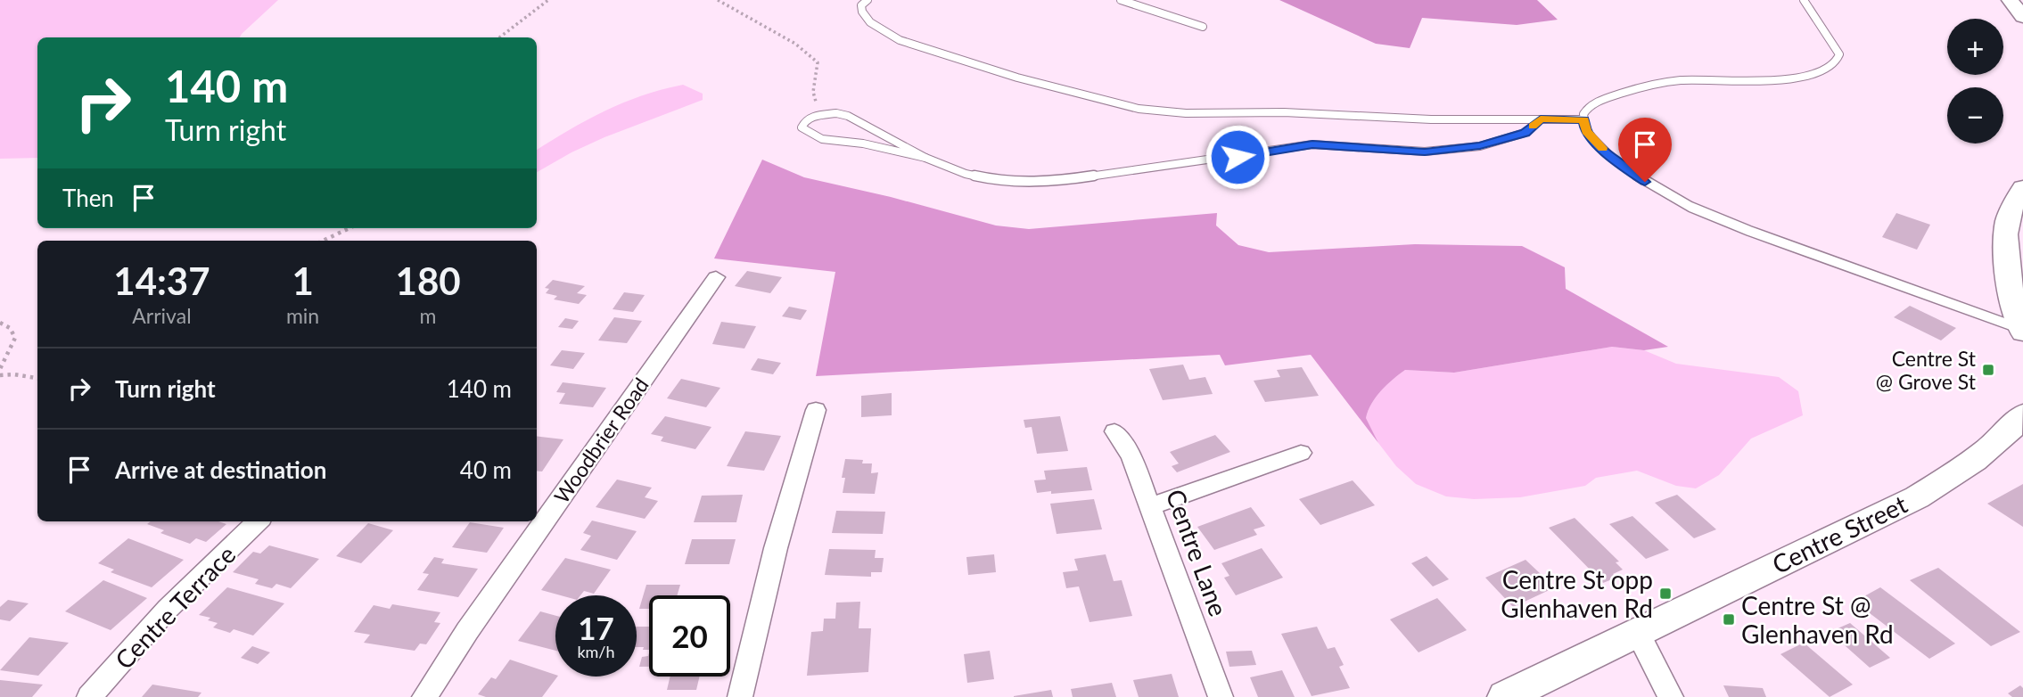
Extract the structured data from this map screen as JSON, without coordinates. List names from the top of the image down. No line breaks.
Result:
{"streets":{"main road":["Centre Street"],"street":["Woodbrier Road","Centre Lane","Centre Terrace"]},"places":{"transit":["Centre St @ Grove St","Centre St opp Glenhaven Rd","Centre St @ Glenhaven Rd"]},"page":{"map_buttons":["+","−"],"turn":["140 m","Turn right"],"then":"Then","eta":["14:37","Arrival","1","min","180","m"],"list":[{"name":"Turn right","value":"140 m"},{"name":"Arrive at destination","value":"40 m"}],"speed":"17 km/h","limit":"20"}}
